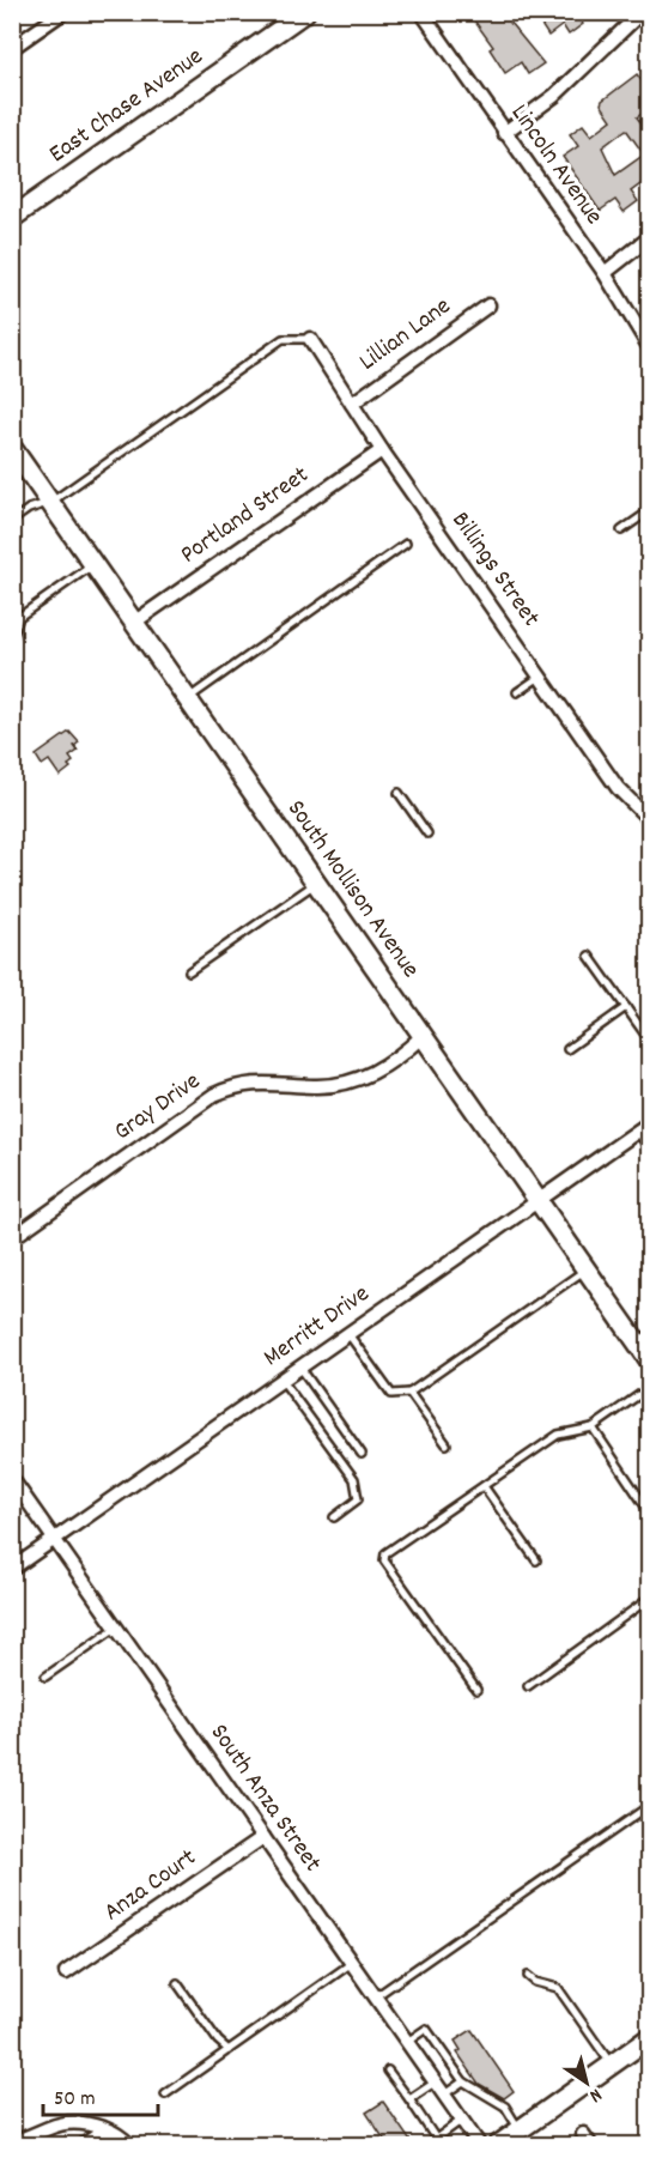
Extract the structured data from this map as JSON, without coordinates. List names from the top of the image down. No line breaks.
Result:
{"streets":{"main road":["East Chase Avenue","South Mollison Avenue"],"street":["Lincoln Avenue","Lillian Lane","Portland Street","Billings Street","Gray Drive","Merritt Drive","South Anza Street","Anza Court"]},"crossings":[["Lillian Lane","Billings Street"],["Portland Street","Billings Street"],["Portland Street","South Mollison Avenue"],["South Mollison Avenue","Gray Drive"],["South Mollison Avenue","Merritt Drive"],["Merritt Drive","South Anza Street"],["South Anza Street","Anza Court"]],"scale_bar":"50 m","north":"bottom right"}
